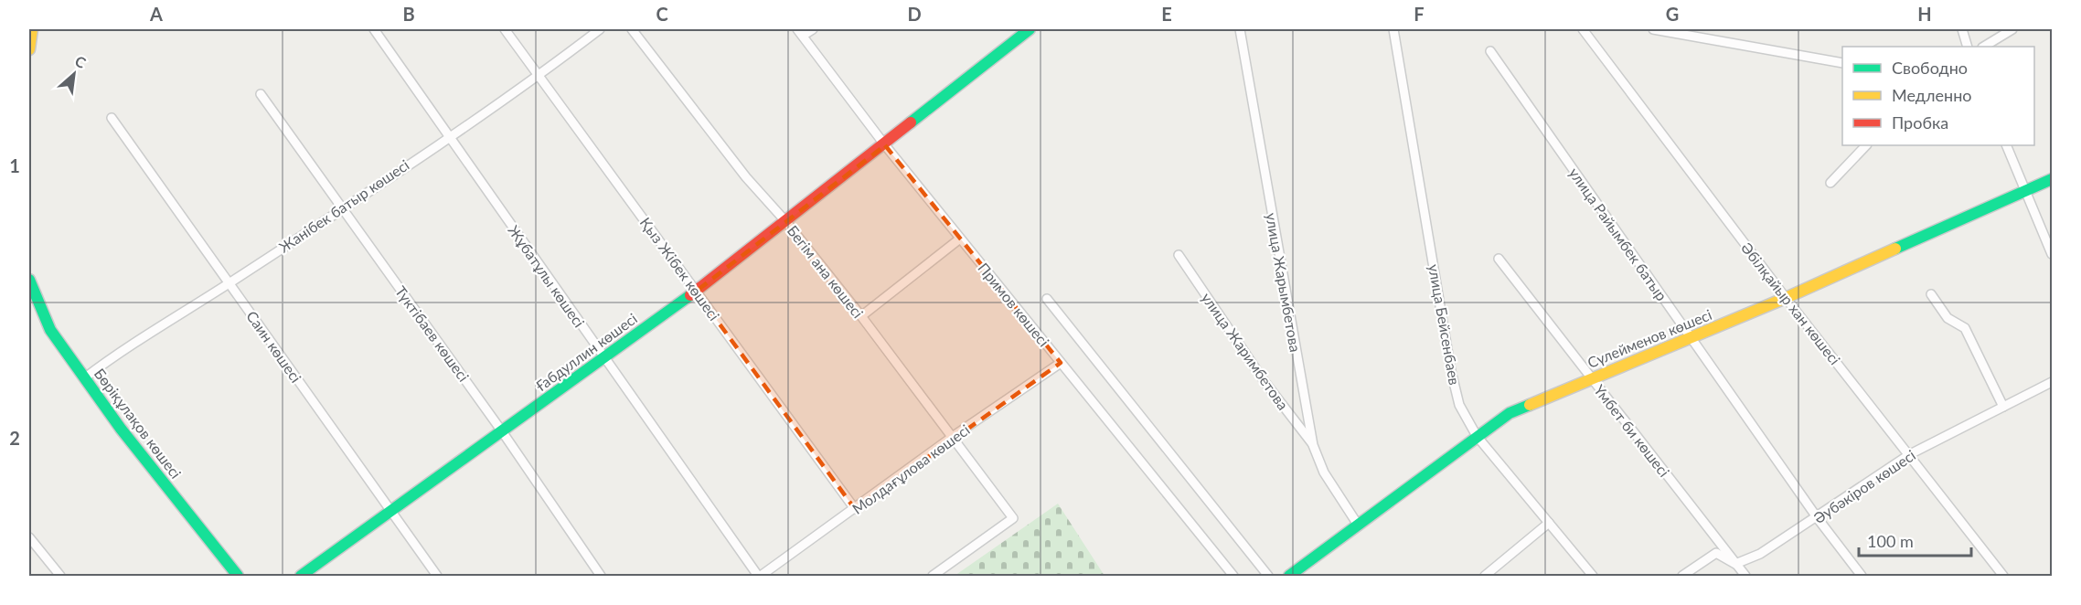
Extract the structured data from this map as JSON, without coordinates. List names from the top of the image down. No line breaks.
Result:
{"streets":{"street":["Жанібек батыр көшесі","улица Райымбек батыр","Қыз Жібек көшесі","Бегім ана көшесі","Жұбатұлы көшесі","улица Жарымбетова","Әбілқайыр хан көшесі","Примов көшесі","улица Бейсенбаев","Түктібаев көшесі","Сүлейменов көшесі","Саин көшесі","улица Жаримбетова","Ғабдуллин көшесі","Бөріқұлақов көшесі","Үмбет би көшесі","Молдағұлова көшесі","Әубәкіров көшесі"]},"crossings":[["Жанібек батыр көшесі","Қыз Жібек көшесі"],["Жанібек батыр көшесі","Жұбатұлы көшесі"],["Жанібек батыр көшесі","Түктібаев көшесі"],["Жанібек батыр көшесі","Саин көшесі"],["Жанібек батыр көшесі","Бөріқұлақов көшесі"],["улица Райымбек батыр","Сүлейменов көшесі"],["улица Райымбек батыр","Әубәкіров көшесі"],["Қыз Жібек көшесі","Ғабдуллин көшесі"],["Қыз Жібек көшесі","Молдағұлова көшесі"],["Бегім ана көшесі","Ғабдуллин көшесі"],["Бегім ана көшесі","Молдағұлова көшесі"],["Жұбатұлы көшесі","Ғабдуллин көшесі"],["Жұбатұлы көшесі","Молдағұлова көшесі"],["улица Жарымбетова","Сүлейменов көшесі"],["улица Жарымбетова","улица Жаримбетова"],["Әбілқайыр хан көшесі","Сүлейменов көшесі"],["Әбілқайыр хан көшесі","Әубәкіров көшесі"],["Примов көшесі","Ғабдуллин көшесі"],["Примов көшесі","Молдағұлова көшесі"],["улица Бейсенбаев","Сүлейменов көшесі"],["Түктібаев көшесі","Ғабдуллин көшесі"],["Сүлейменов көшесі","Үмбет би көшесі"],["Саин көшесі","Ғабдуллин көшесі"],["Үмбет би көшесі","Әубәкіров көшесі"]],"legend":["Свободно","Медленно","Пробка"],"scale_bar":"100 m","north":"top right","grid":{"columns":["A","B","C","D","E","F","G","H"],"rows":["1","2"]}}
